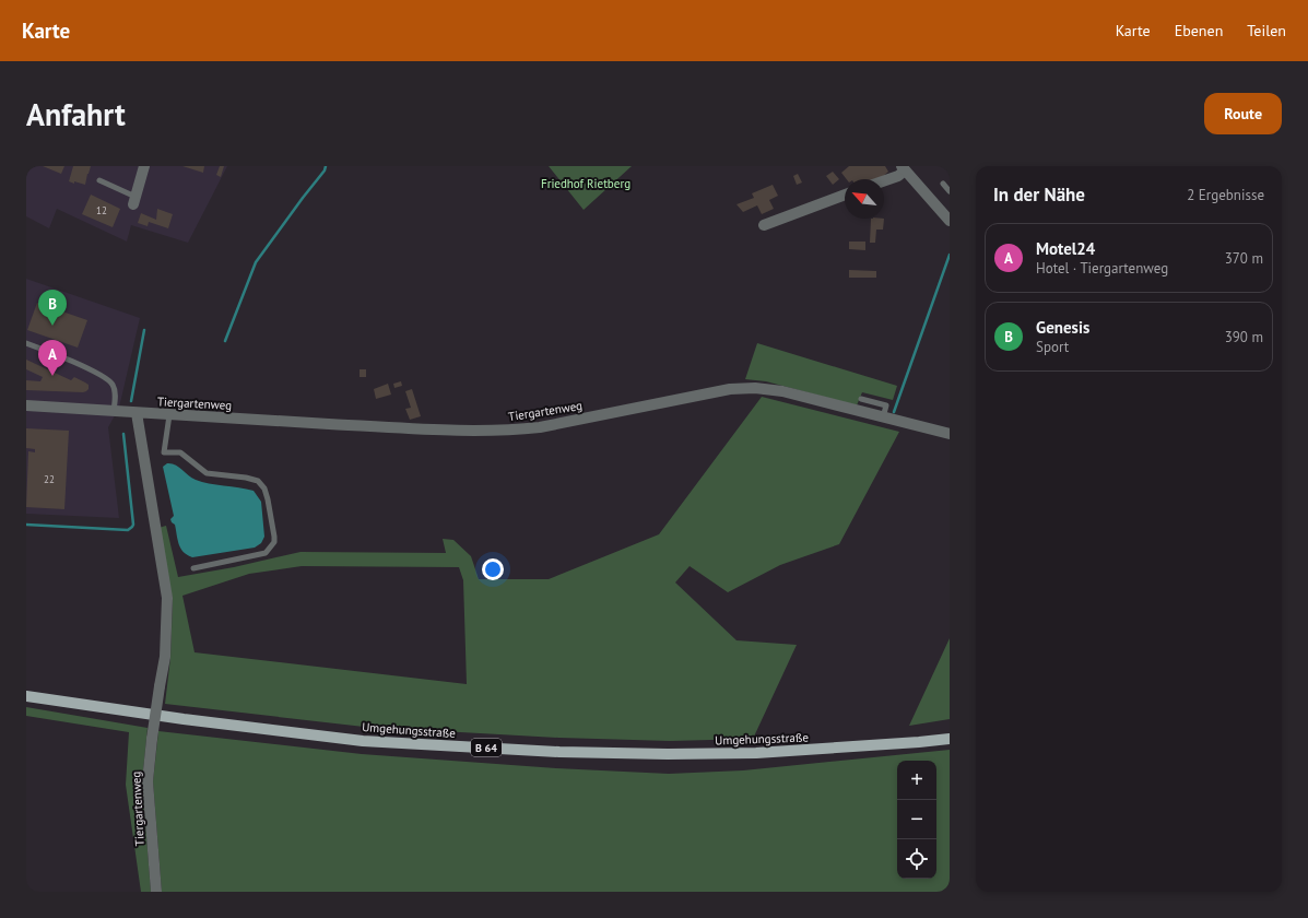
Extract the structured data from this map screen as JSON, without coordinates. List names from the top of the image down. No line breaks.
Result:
{"streets":{"main road":["Umgehungsstraße","B 64"],"street":["Tiergartenweg"]},"parks":["Friedhof Rietberg"],"house_numbers":["12","22"],"north":"top left","page":{"header":"Karte","nav":["Karte","Ebenen","Teilen"],"buttons":"Route","title":"Anfahrt","heading":["In der Nähe","2 Ergebnisse"],"list":[{"mark":"A","name":"Motel24","note":"Hotel · Tiergartenweg","value":"370 m"},{"mark":"B","name":"Genesis","note":"Sport","value":"390 m"}],"pins":["B","A"],"map_buttons":["+","−"]}}
